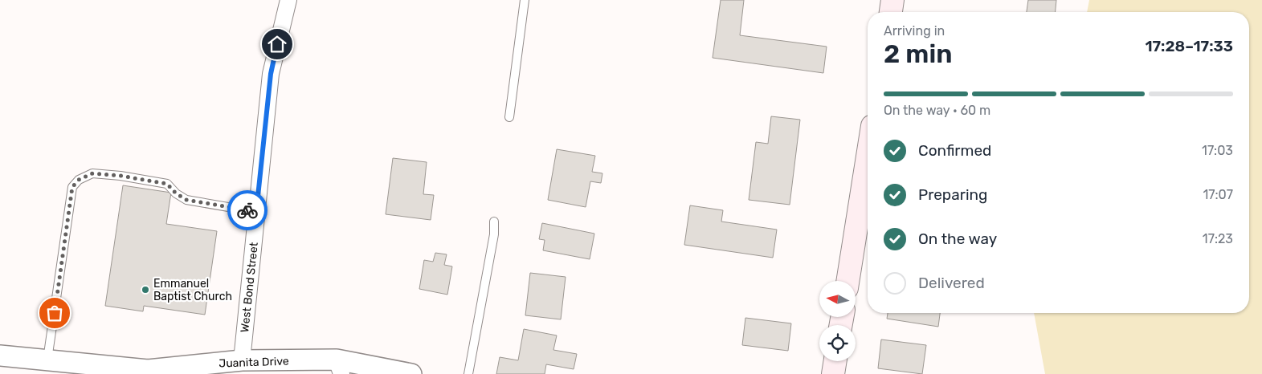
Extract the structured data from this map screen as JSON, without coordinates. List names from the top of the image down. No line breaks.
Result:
{"streets":{"street":["West Bond Street","Juanita Drive"]},"crossings":[["West Bond Street","Juanita Drive"]],"places":["Emmanuel Baptist Church"],"north":"left","page":{"heading":["2 min","Arriving in","17:28–17:33"],"bar":"On the way · 60 m","list":[["Confirmed","17:03"],["Preparing","17:07"],["On the way","17:23"],"Delivered"]}}
